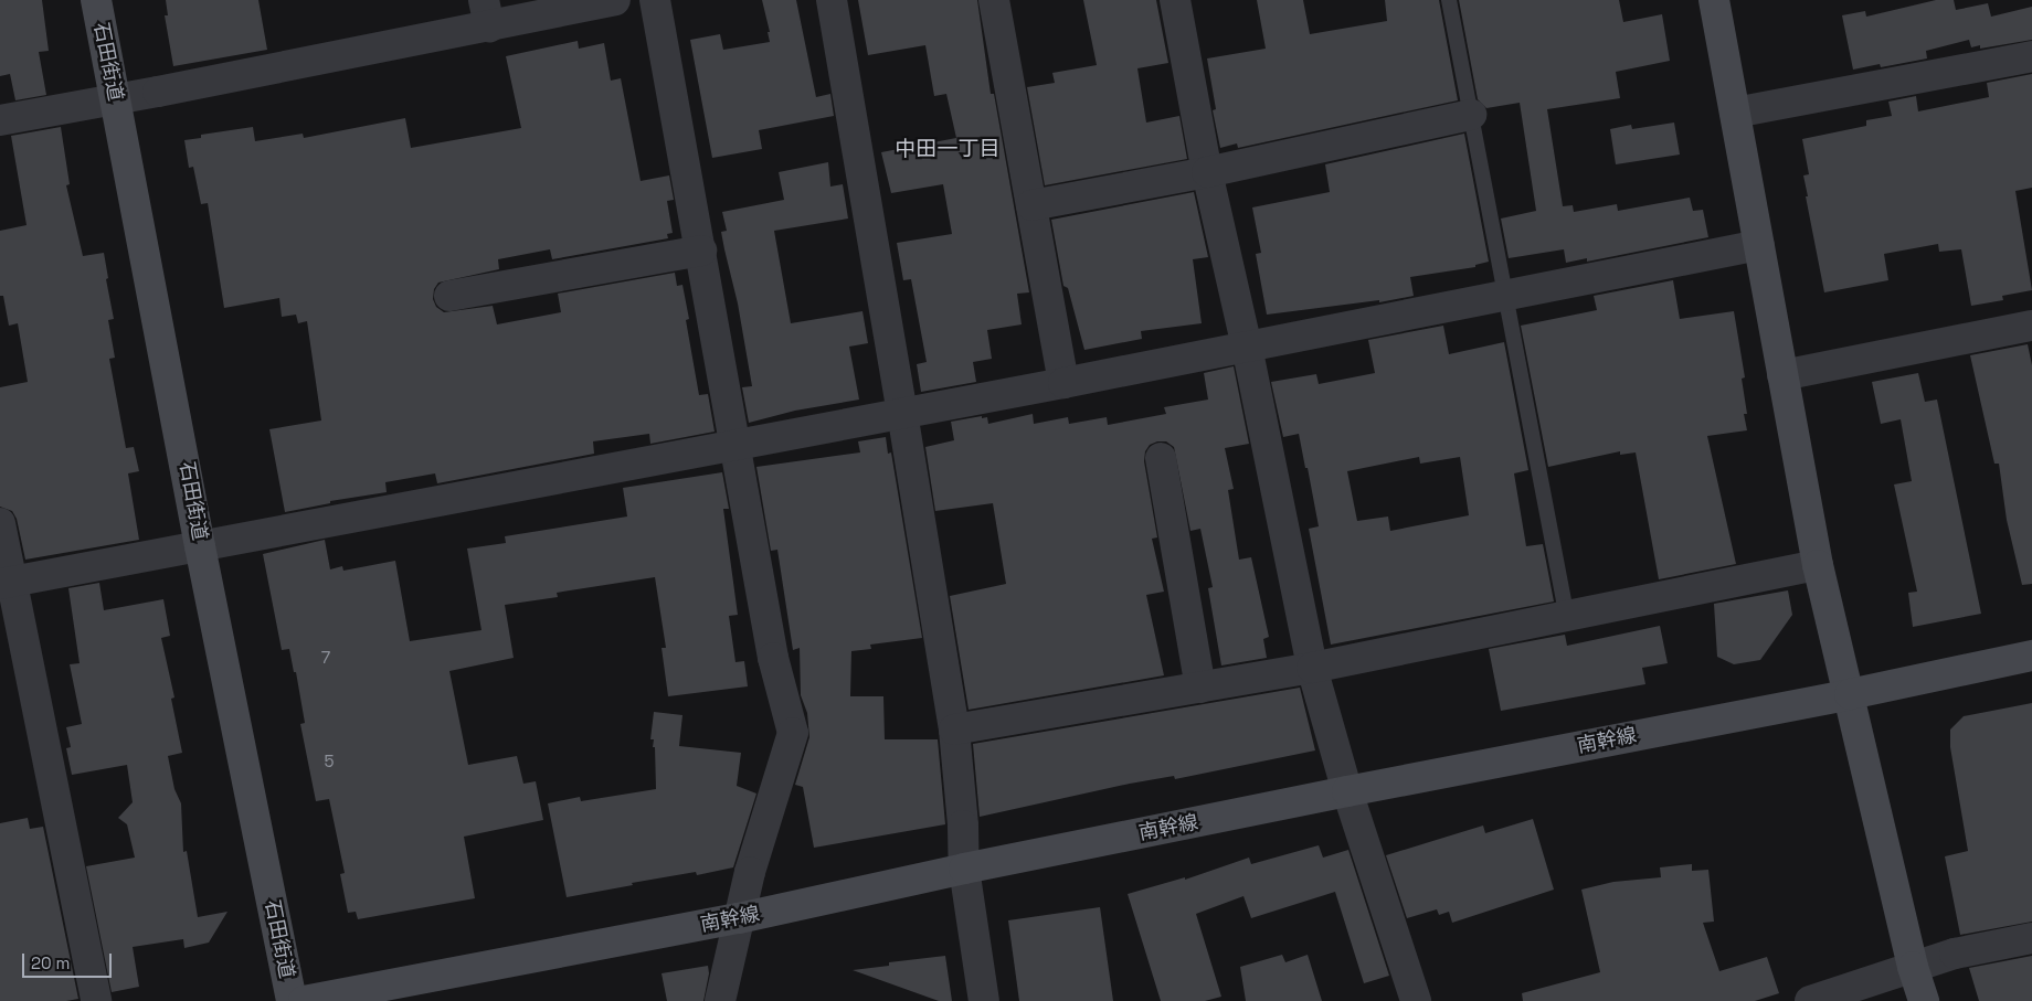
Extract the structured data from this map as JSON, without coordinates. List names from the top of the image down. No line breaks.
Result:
{"streets":{"street":["石田街道","南幹線"]},"districts":["中田一丁目"],"house_numbers":["7","5"],"scale_bar":"20 m"}
